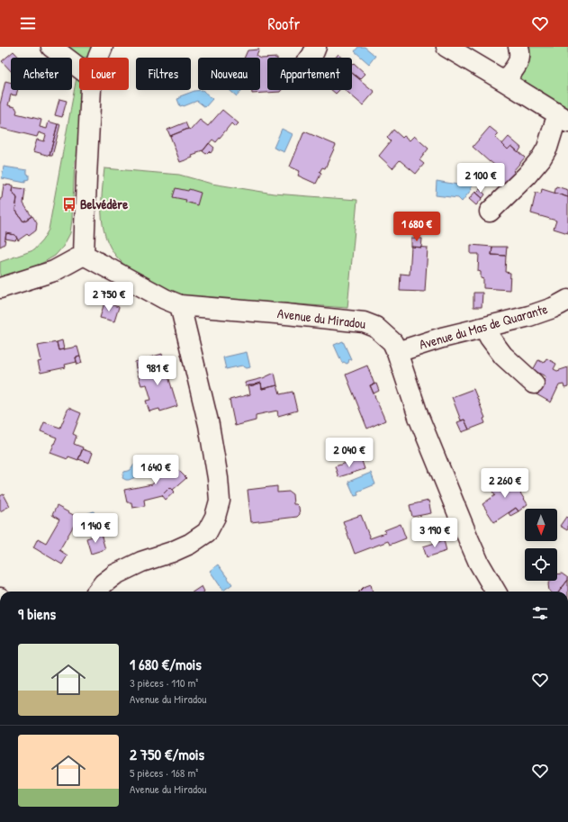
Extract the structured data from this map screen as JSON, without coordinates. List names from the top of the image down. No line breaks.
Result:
{"streets":{"street":["Avenue du Miradou","Avenue du Mas de Quarante"]},"crossings":[["Avenue du Miradou","Avenue du Mas de Quarante"]],"places":{"bus stop":["Belvédère"]},"north":"bottom","page":{"header":"Roofr","chip":["Acheter","Louer","Filtres","Nouveau","Appartement"],"price":["2 100 €","1 680 €","2 750 €","981 €","2 040 €","1 640 €","2 260 €","1 140 €","3 190 €"],"heading":"9 biens","list":[{"name":"1 680 €/mois","note":"3 pièces · 110 m² · Avenue du Miradou"},{"name":"2 750 €/mois","note":"5 pièces · 168 m² · Avenue du Miradou"}]}}
